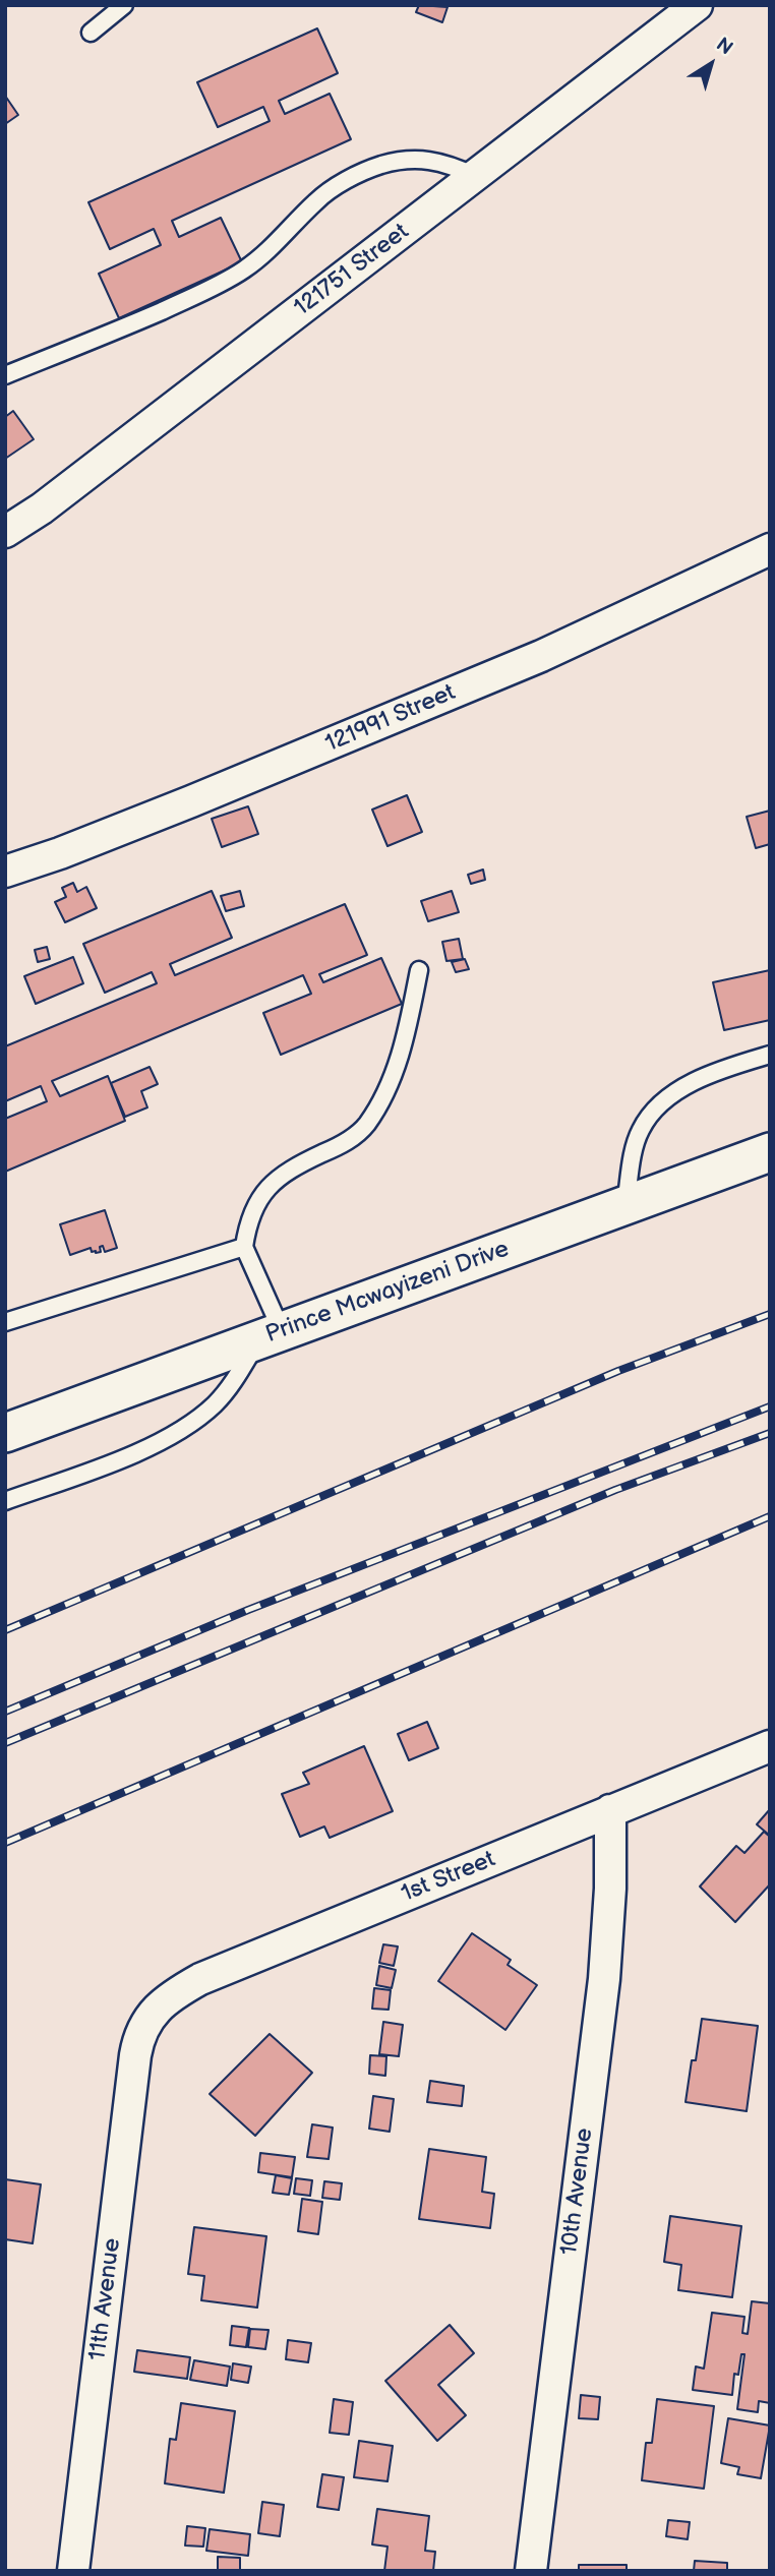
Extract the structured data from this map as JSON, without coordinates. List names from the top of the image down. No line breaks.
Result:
{"streets":{"street":["121751 Street","121991 Street","Prince Mcwayizeni Drive","1st Street","10th Avenue","11th Avenue"]},"crossings":[["1st Street","10th Avenue"],["1st Street","11th Avenue"]],"north":"top right"}
